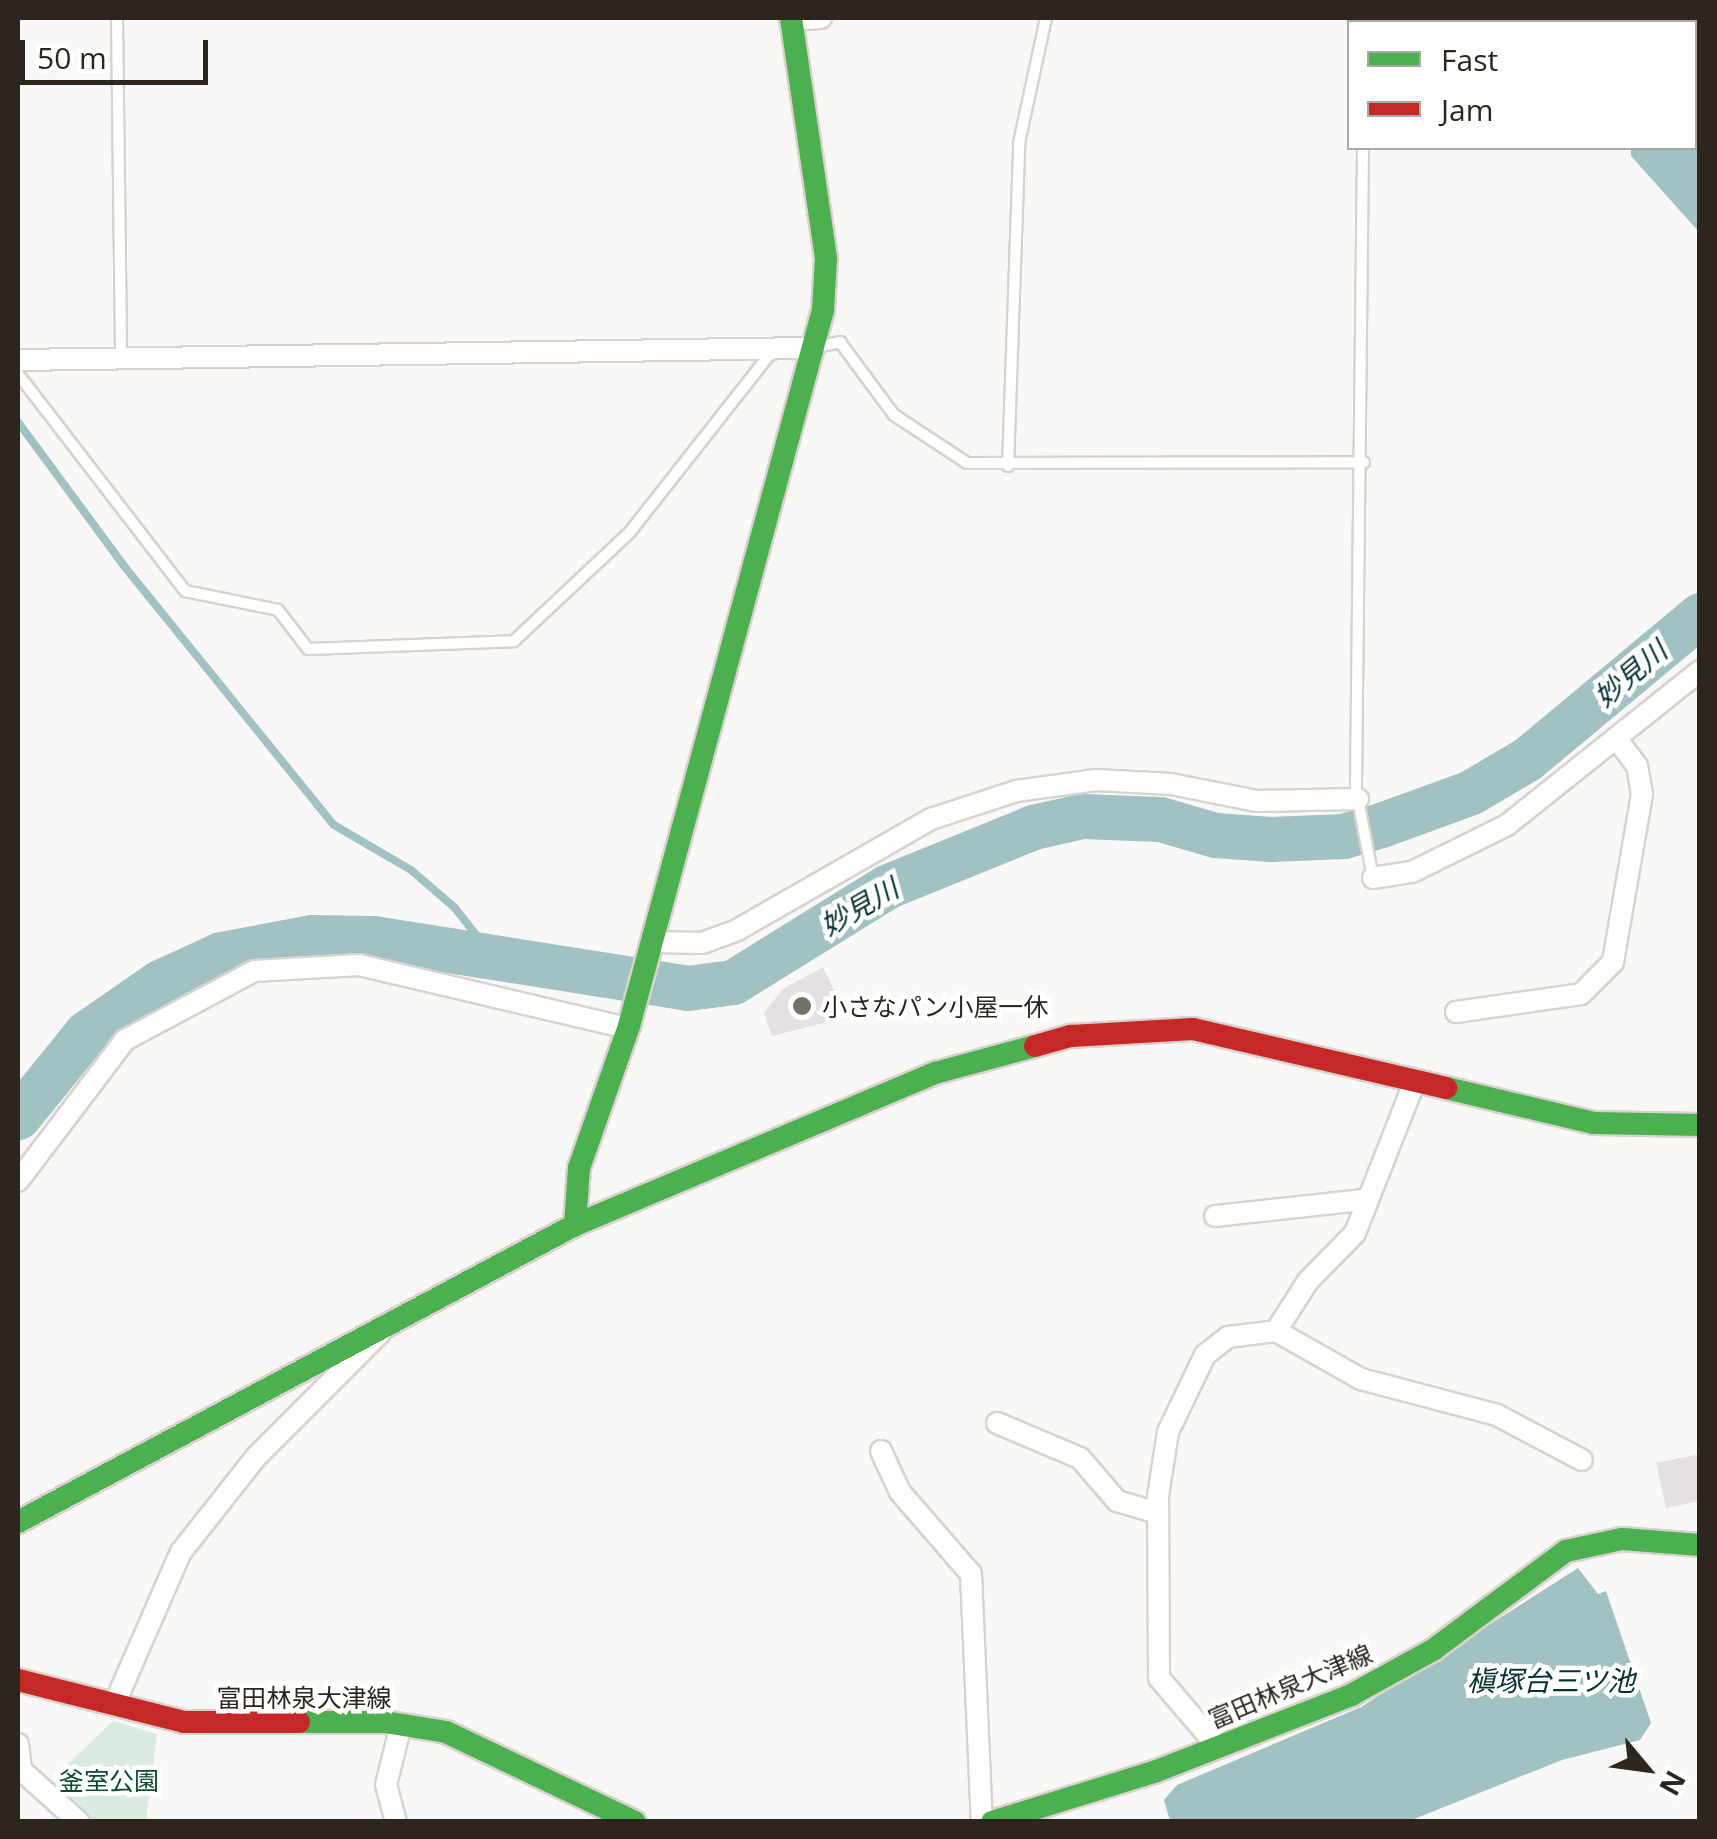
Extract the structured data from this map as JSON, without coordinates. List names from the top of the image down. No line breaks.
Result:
{"streets":{"street":["富田林泉大津線"]},"water":["妙見川","槇塚台三ツ池"],"parks":["釜室公園"],"places":["小さなパン小屋一休"],"legend":["Fast","Jam"],"scale_bar":"50 m","north":"bottom right"}
